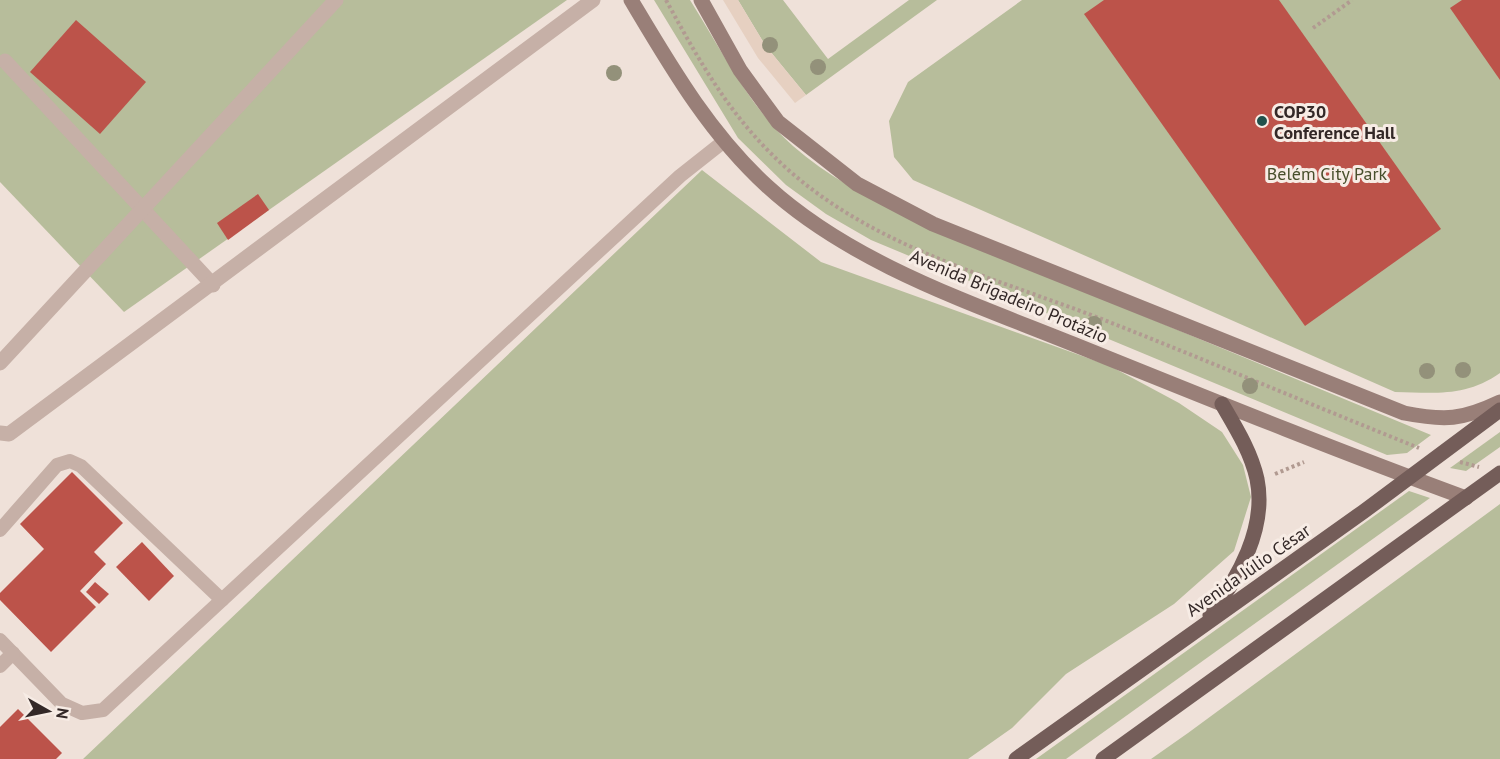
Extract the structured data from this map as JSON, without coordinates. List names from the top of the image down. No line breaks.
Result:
{"streets":{"main road":["Avenida Brigadeiro Protázio","Avenida Júlio César"]},"crossings":[["Avenida Brigadeiro Protázio","Avenida Júlio César"]],"parks":["Belém City Park"],"places":["COP30 Conference Hall"],"north":"right"}
